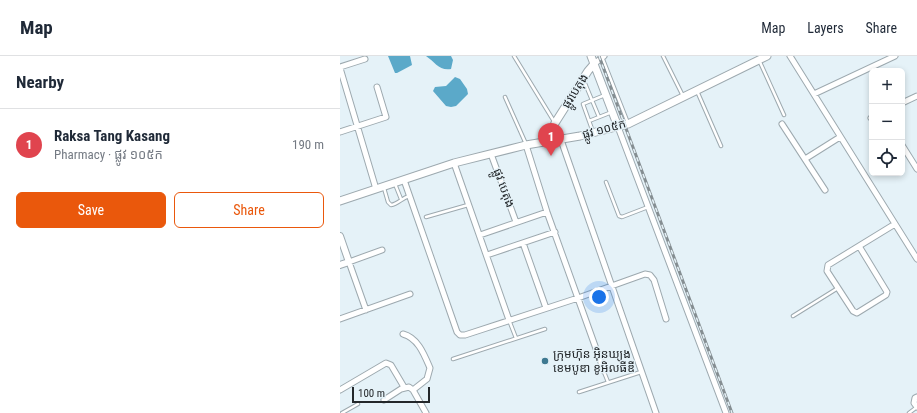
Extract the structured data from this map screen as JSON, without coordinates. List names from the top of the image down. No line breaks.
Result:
{"streets":{"main road":["ផ្លូវបេតុង","ផ្លូវ ១០៥ក"],"street":["ផ្លូវ បេតុង"]},"crossings":[["ផ្លូវបេតុង","ផ្លូវ ១០៥ក"],["ផ្លូវ ១០៥ក","ផ្លូវ បេតុង"]],"places":["ក្រុមហ៊ុន អ៊ិនឃ្យុង ខេមបូឌា ខូអិលធីឌី"],"scale_bar":"100 m","page":{"header":"Map","nav":["Map","Layers","Share"],"heading":"Nearby","map_buttons":["+","−"],"list":[{"mark":"1","name":"Raksa Tang Kasang","note":"Pharmacy · ផ្លូវ ១០៥ក","value":"190 m"}],"pins":"1","buttons":["Save","Share"],"scale":"100 m"}}
